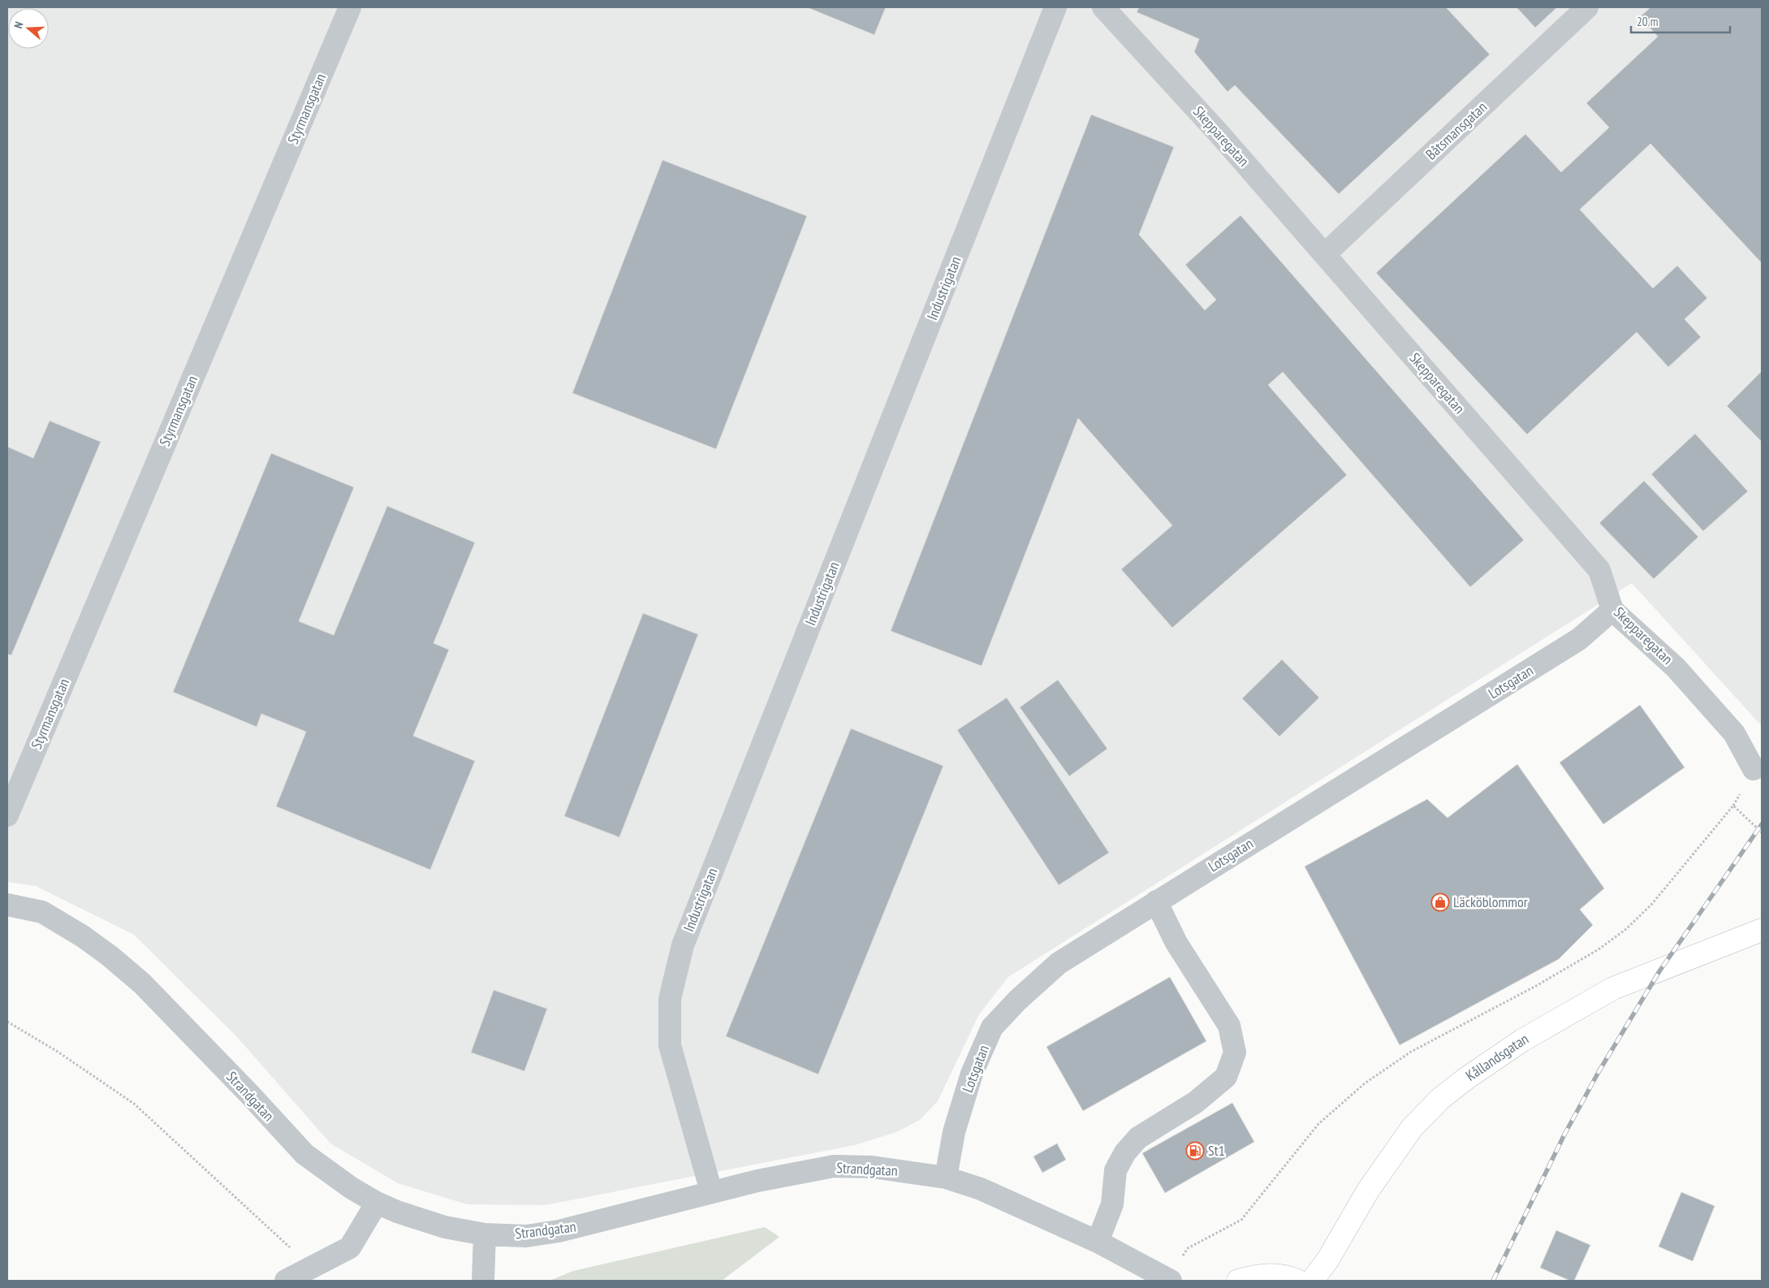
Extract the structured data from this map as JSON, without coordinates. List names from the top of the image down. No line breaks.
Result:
{"streets":{"main road":["Kållandsgatan"],"street":["Styrmansgatan","Båtsmansgatan","Skepparegatan","Industrigatan","Lotsgatan","Strandgatan"]},"crossings":[["Båtsmansgatan","Skepparegatan"],["Skepparegatan","Lotsgatan"],["Industrigatan","Strandgatan"],["Lotsgatan","Strandgatan"]],"places":{"shop":["Läcköblommor"],"fuel station":["St1"]},"scale_bar":"20 m","north":"left"}
